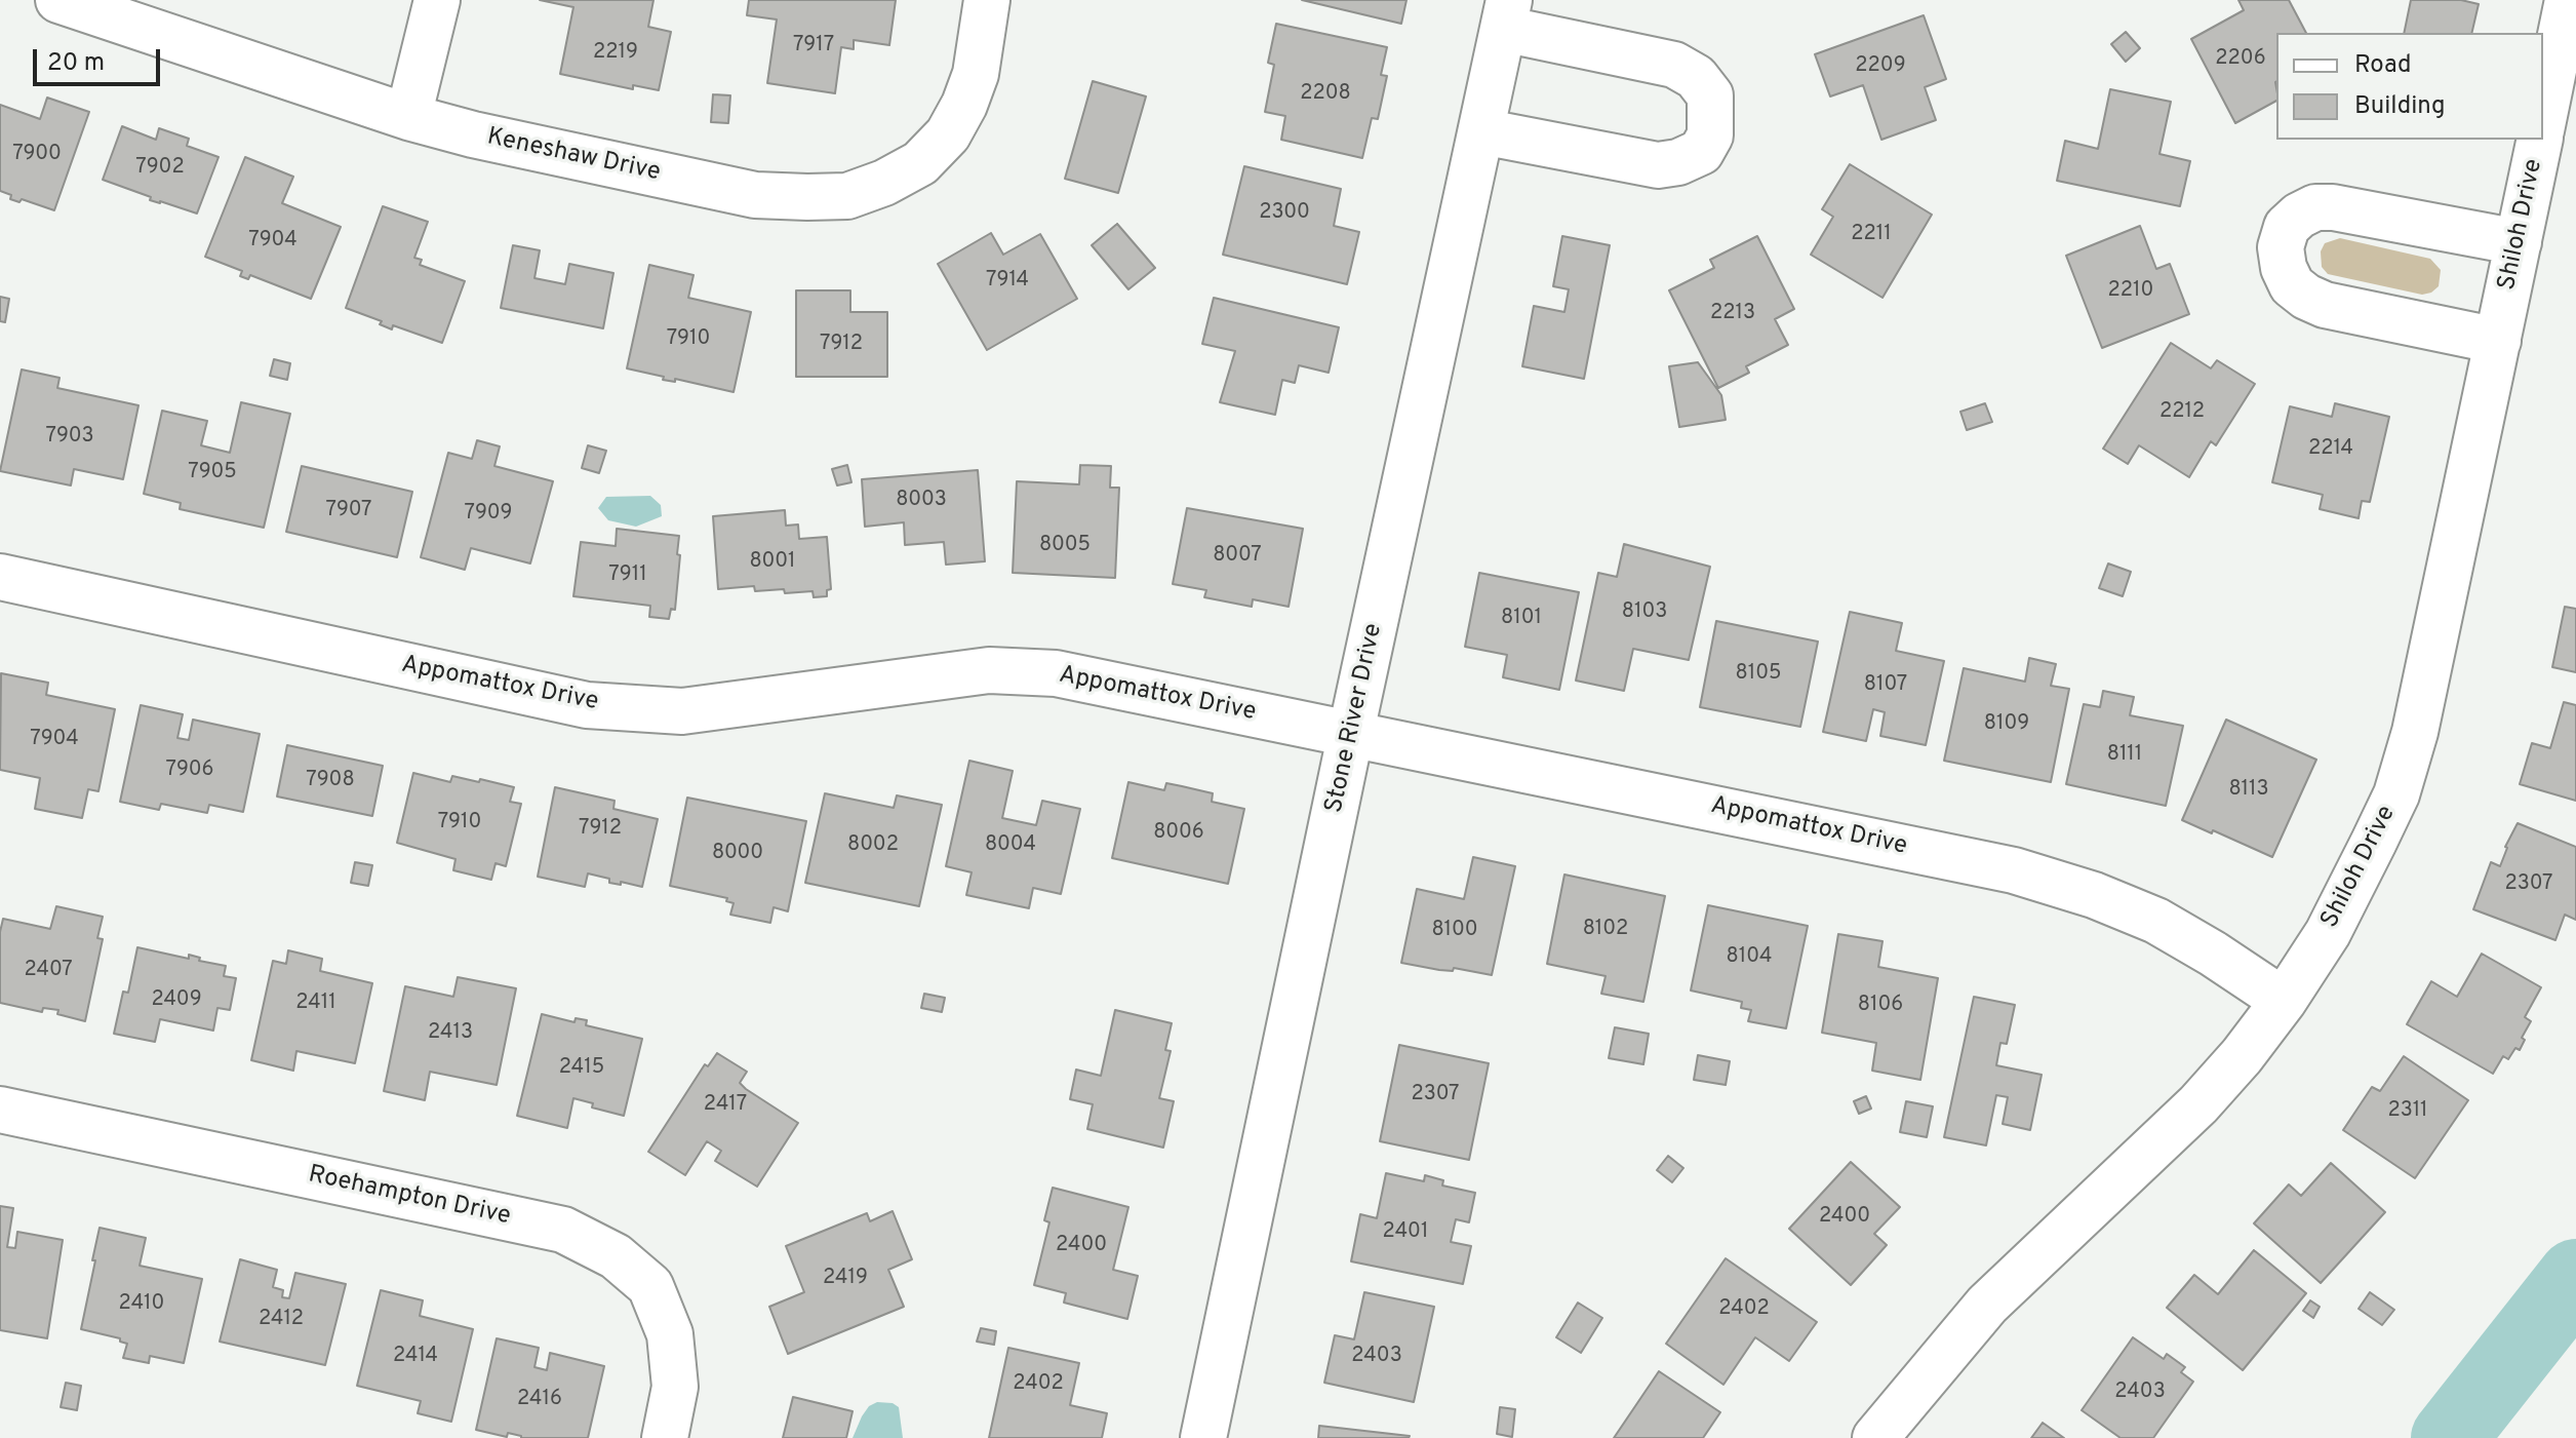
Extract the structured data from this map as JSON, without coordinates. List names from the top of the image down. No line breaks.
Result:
{"streets":{"street":["Keneshaw Drive","Shiloh Drive","Appomattox Drive","Stone River Drive","Roehampton Drive"]},"crossings":[["Shiloh Drive","Appomattox Drive"],["Appomattox Drive","Stone River Drive"]],"house_numbers":["7917","2219","2206","2209","2208","7900","7902","2300","2211","7904","7914","2210","2213","7910","7912","2212","7903","2214","7905","8003","7907","7909","8005","8007","8001","7911","8103","8101","8105","8107","8109","7904","8111","7906","7908","8113","7910","7912","8006","8002","8004","8000","2307","8102","8100","8104","2407","2409","2411","8106","2413","2415","2307","2417","2311","2400","2401","2400","2419","2410","2402","2412","2414","2403","2402","2403","2416"],"legend":["Road","Building"],"scale_bar":"20 m"}
